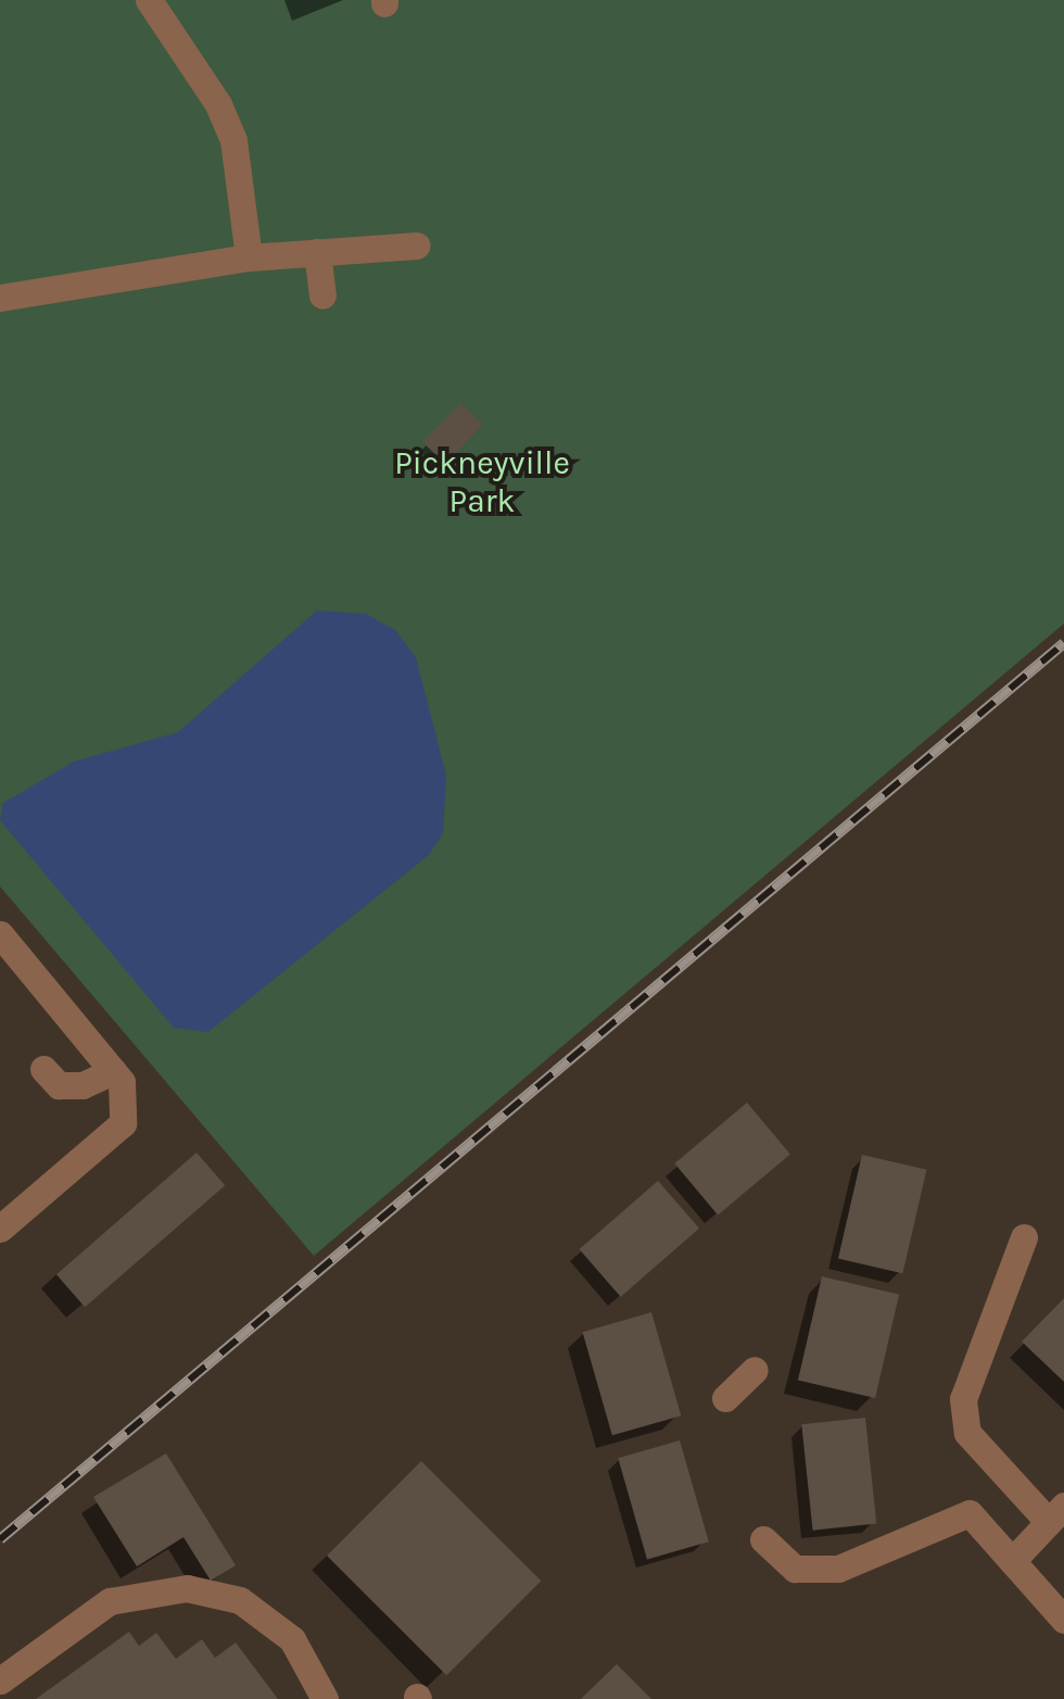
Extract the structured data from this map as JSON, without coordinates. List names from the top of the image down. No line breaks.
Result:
{"parks":["Pickneyville Park"]}
